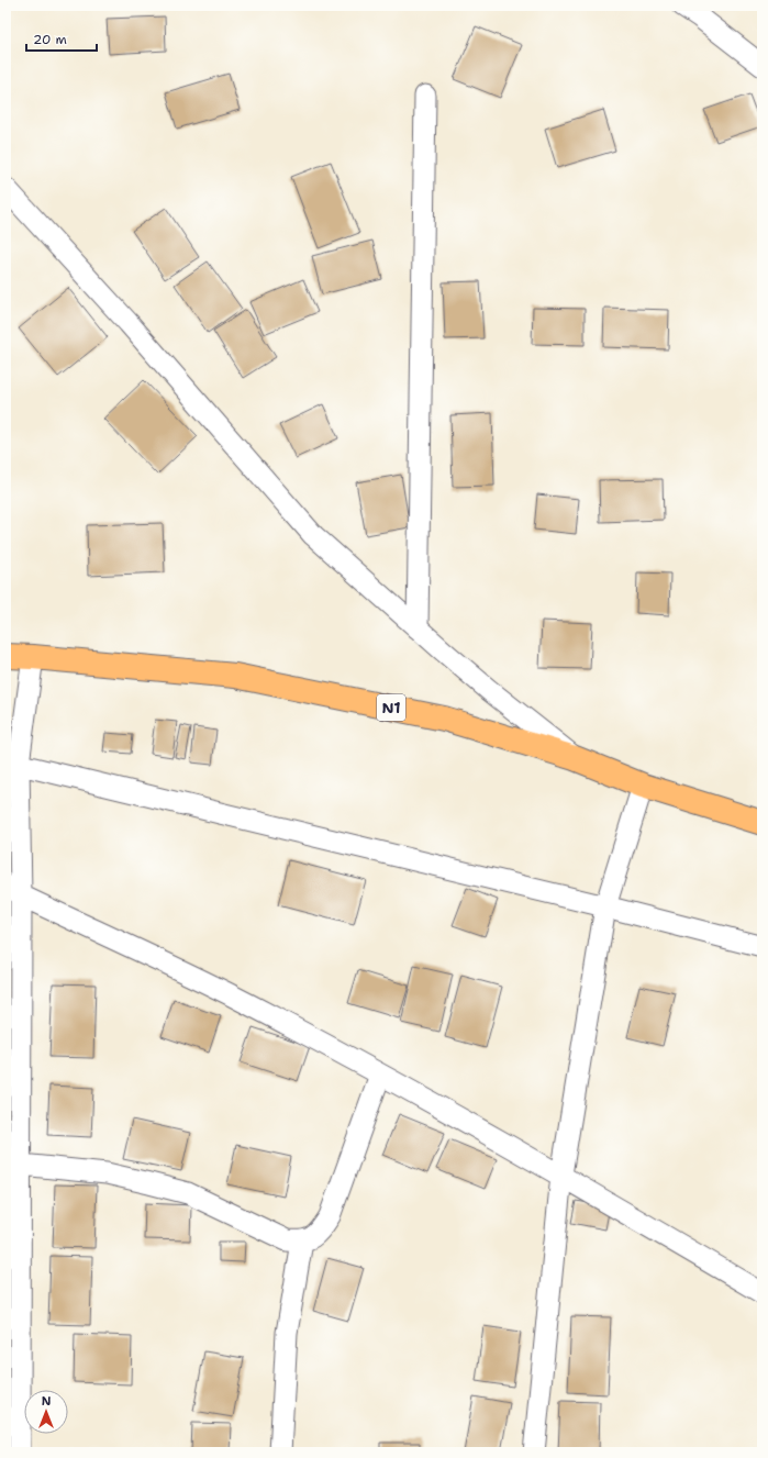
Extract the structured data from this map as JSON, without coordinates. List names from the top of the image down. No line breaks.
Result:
{"streets":{"main road":["N1"]},"scale_bar":"20 m","north":"top"}
